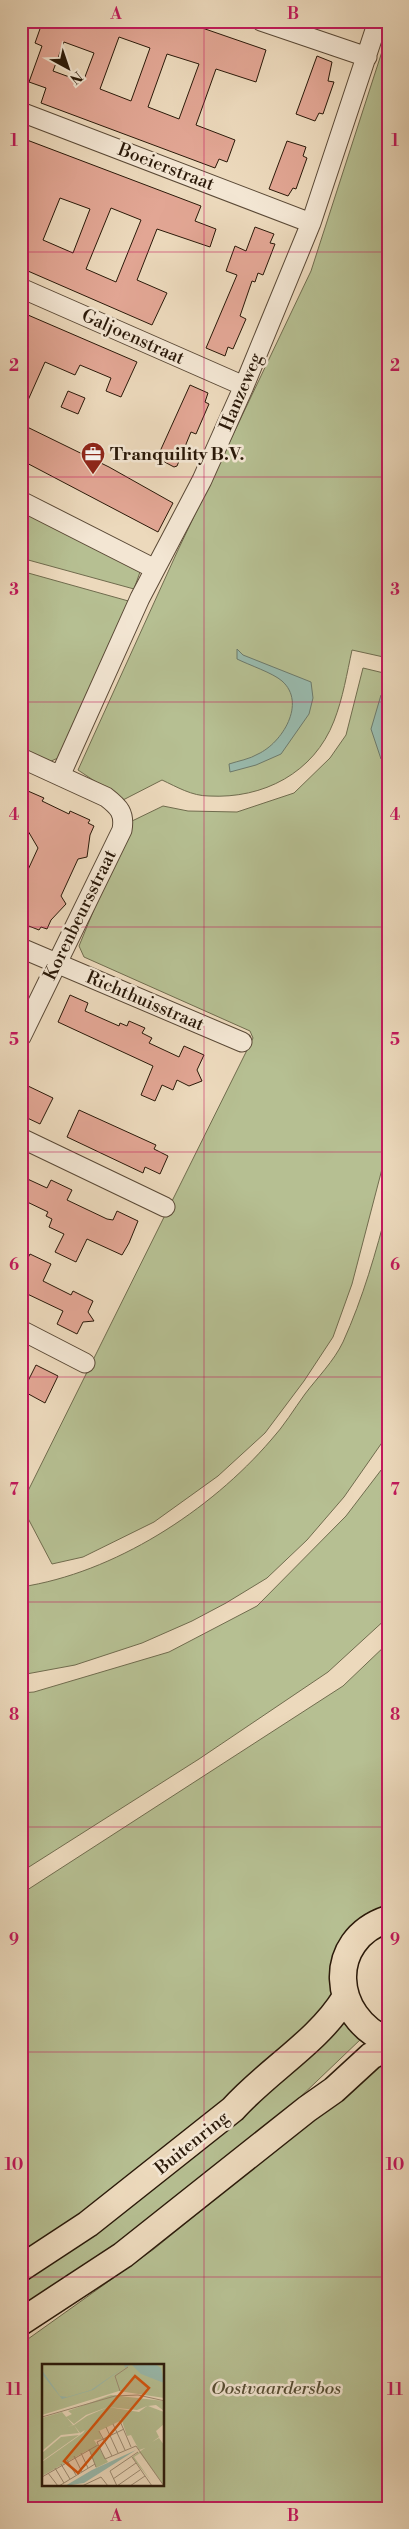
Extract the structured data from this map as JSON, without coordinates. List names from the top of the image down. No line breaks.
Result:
{"streets":{"highway":["Buitenring"],"street":["Boeierstraat","Galjoenstraat","Hanzeweg","Korenbeursstraat","Richthuisstraat"]},"crossings":[["Boeierstraat","Hanzeweg"],["Galjoenstraat","Hanzeweg"],["Hanzeweg","Korenbeursstraat"],["Korenbeursstraat","Richthuisstraat"]],"parks":["Oostvaardersbos"],"places":{"office":["Tranquility B.V."]},"north":"bottom right","grid":{"columns":["A","B"],"rows":["1","2","3","4","5","6","7","8","9","10","11"]}}
